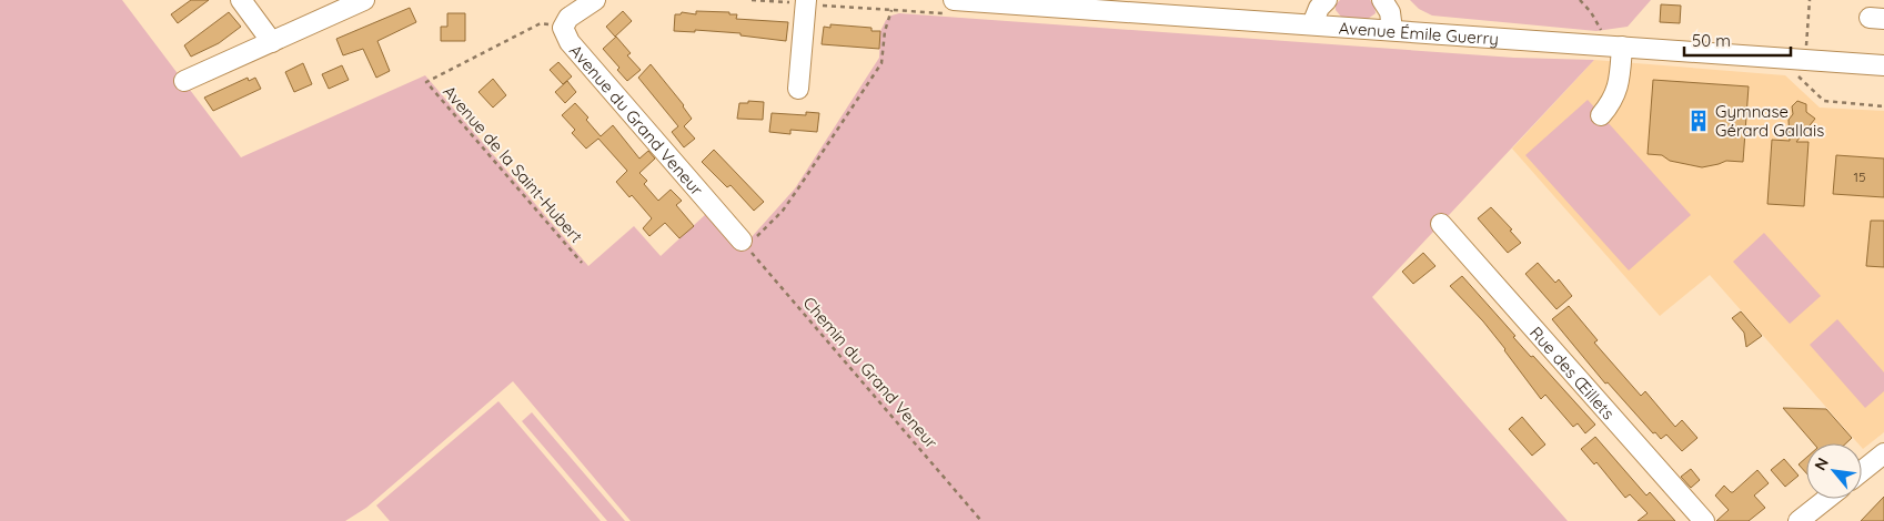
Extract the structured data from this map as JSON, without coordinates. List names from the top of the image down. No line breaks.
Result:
{"streets":{"street":["Avenue Émile Guerry","Avenue du Grand Veneur","Rue des Œillets"],"path":["Avenue de la Saint-Hubert","Chemin du Grand Veneur"]},"crossings":[["Avenue du Grand Veneur","Avenue de la Saint-Hubert"],["Avenue du Grand Veneur","Chemin du Grand Veneur"]],"places":{"building":["Gymnase Gérard Gallais"]},"house_numbers":["15"],"scale_bar":"50 m","north":"top left"}
